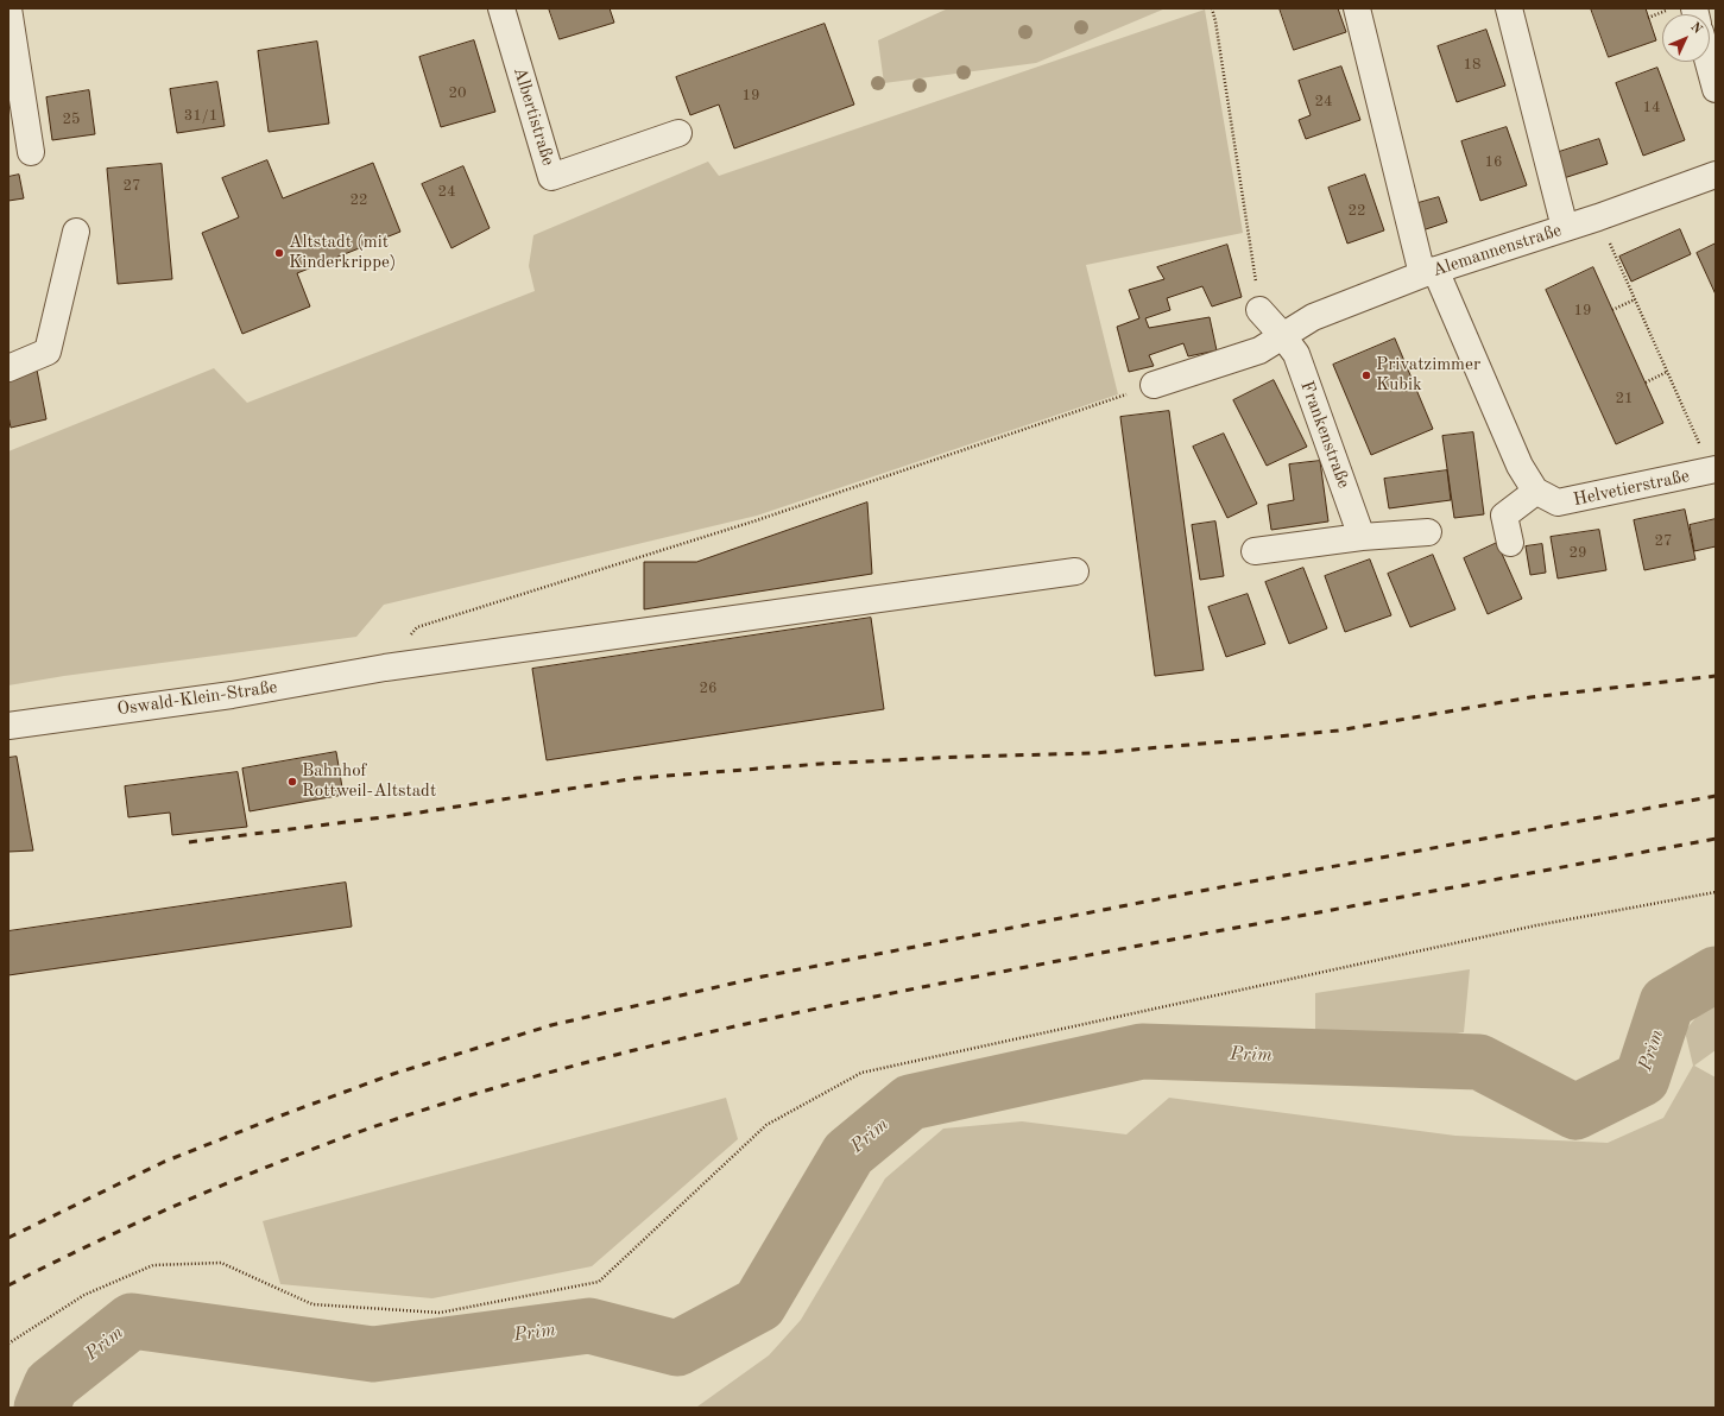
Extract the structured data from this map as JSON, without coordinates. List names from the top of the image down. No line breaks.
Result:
{"streets":{"street":["Albertistraße","Alemannenstraße","Frankenstraße","Helvetierstraße","Oswald-Klein-Straße"]},"crossings":[["Alemannenstraße","Frankenstraße"],["Alemannenstraße","Helvetierstraße"]],"water":["Prim"],"places":["Altstadt (mit Kinderkrippe)","Privatzimmer Kubik","Bahnhof Rottweil-Altstadt"],"house_numbers":["18","20","19","24","14","31/1","25","16","27","24","22","22","19","21","27","29","26"],"north":"top right"}
